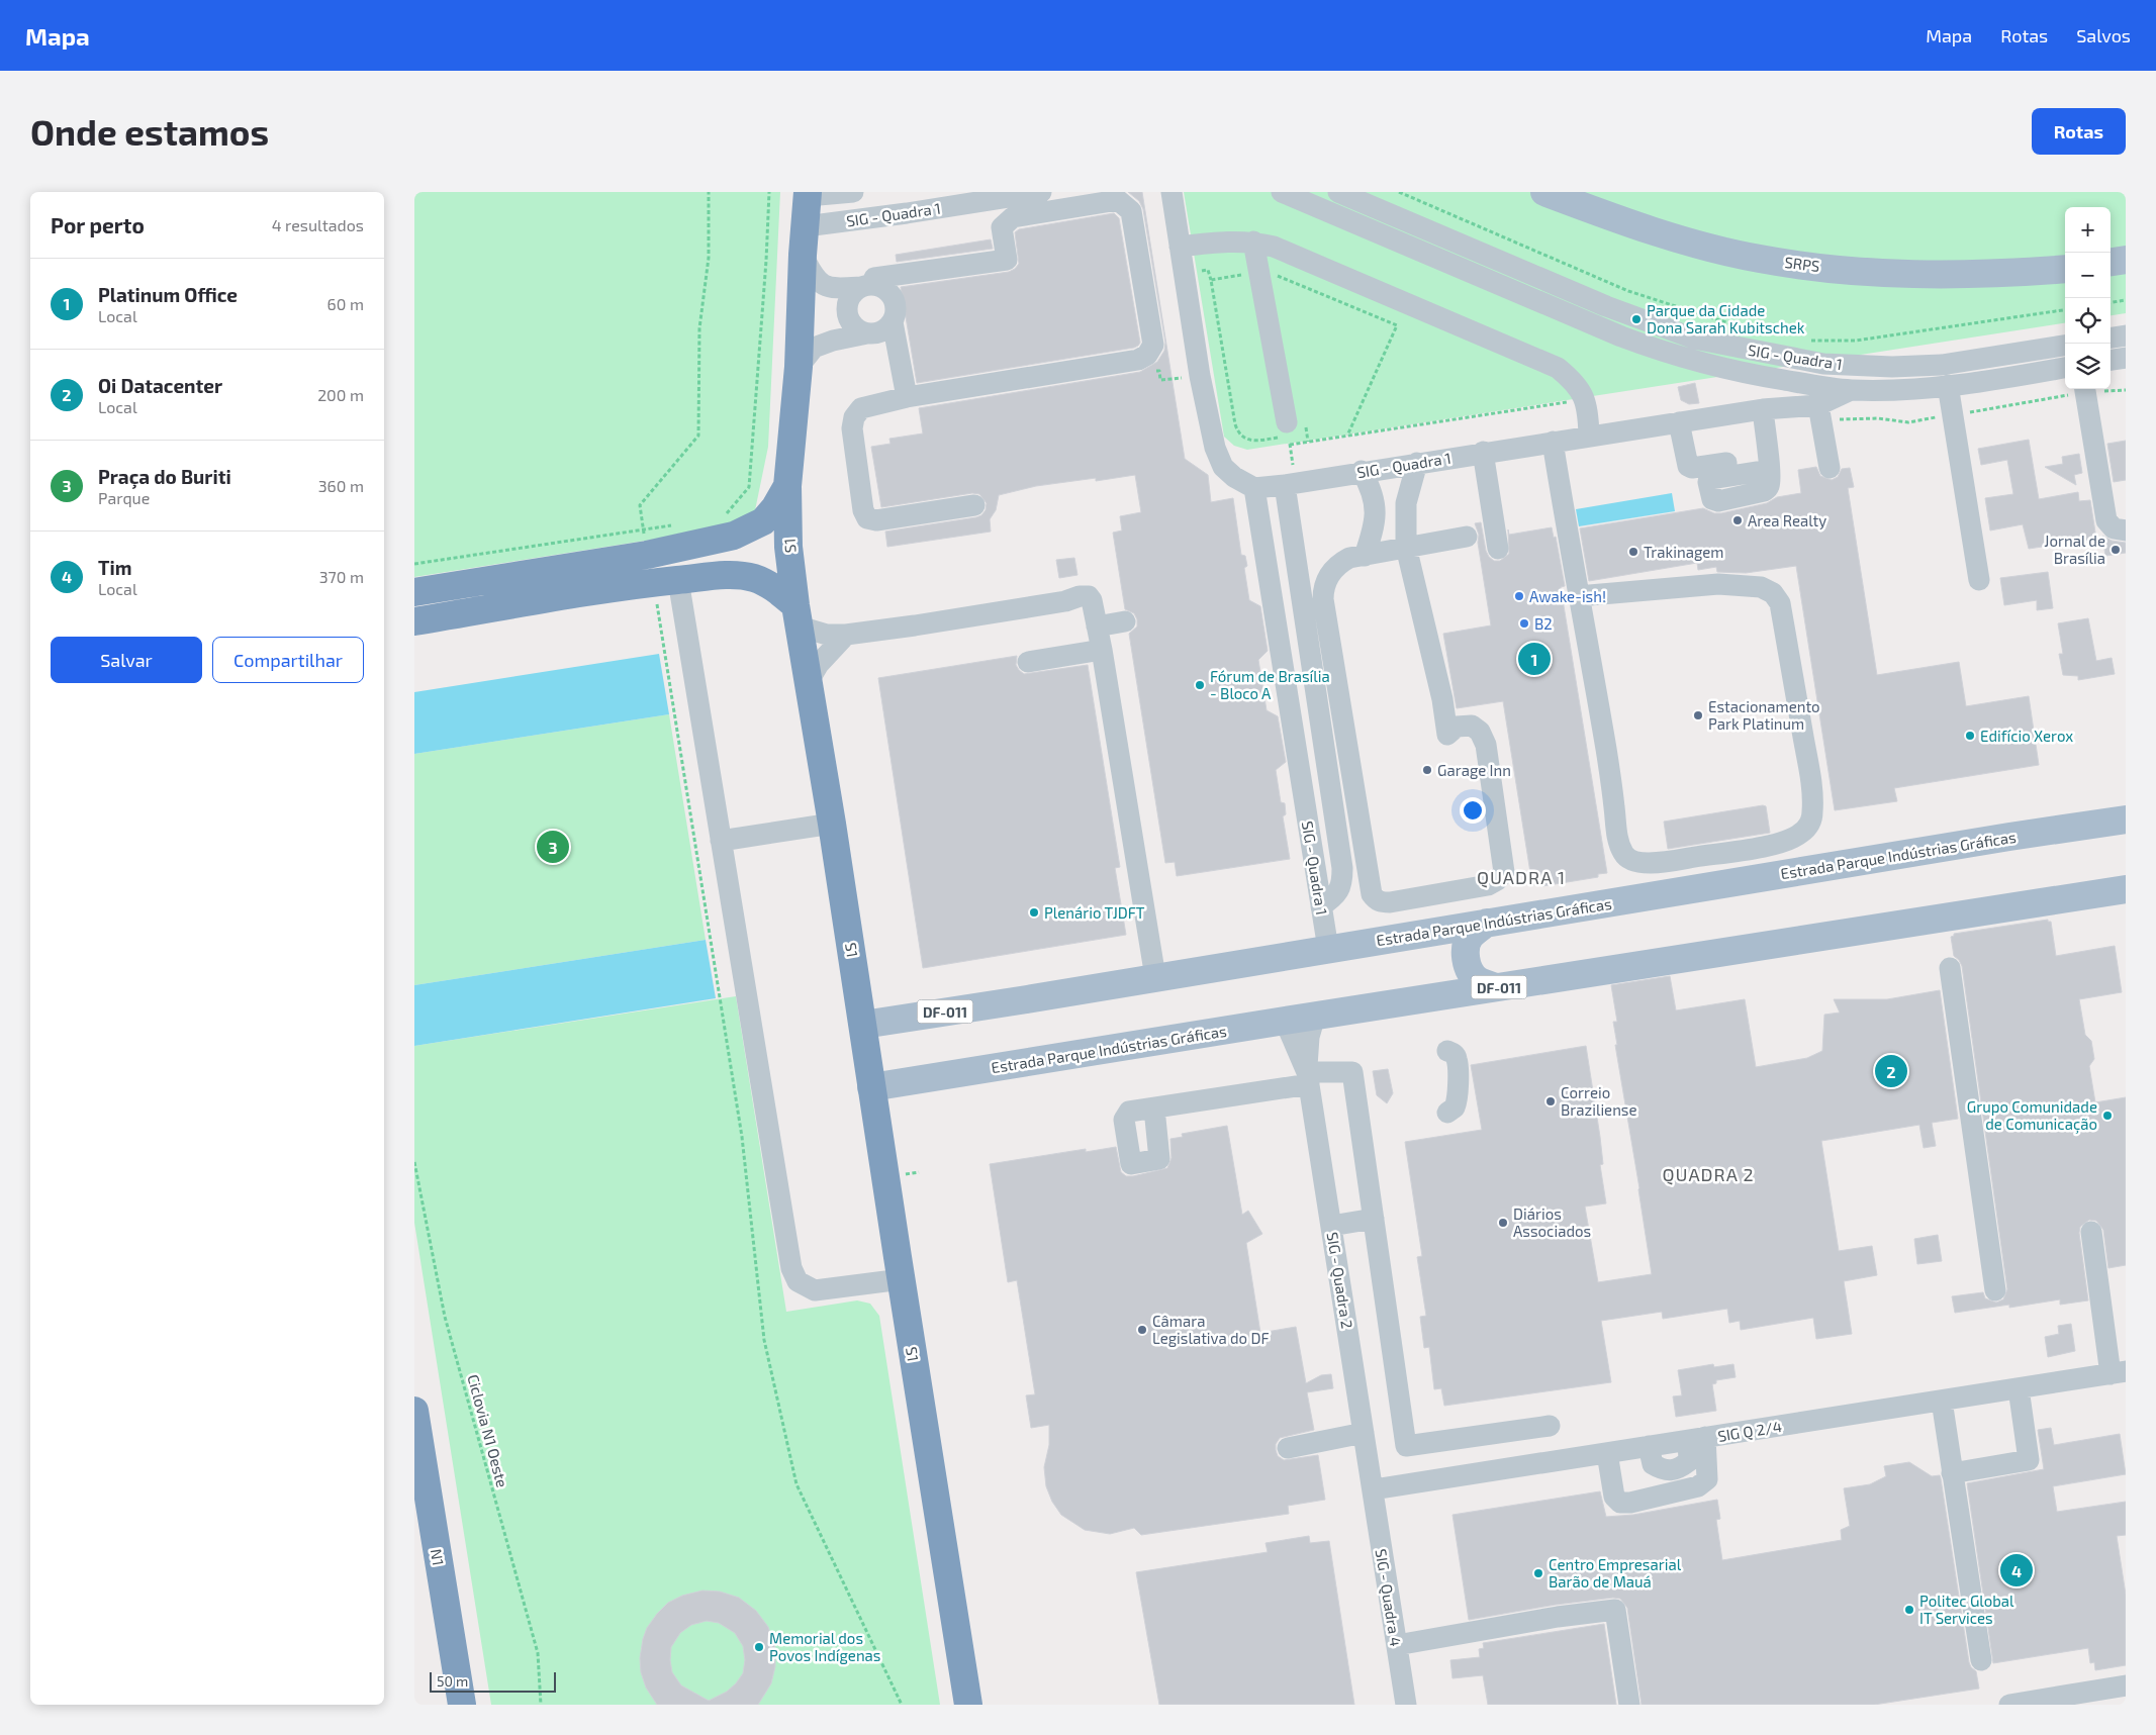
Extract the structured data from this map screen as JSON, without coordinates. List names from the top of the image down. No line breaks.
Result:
{"streets":{"highway":["S1","N1"],"main road":["SRPS","Estrada Parque Indústrias Gráficas","DF-011"],"street":["SIG - Quadra 1","SIG - Quadra 2","SIG Q 2/4","SIG - Quadra 4"],"path":["Ciclovia N1 Oeste"]},"crossings":[["SIG - Quadra 1","S1"],["SIG - Quadra 1","Estrada Parque Indústrias Gráficas"],["S1","Estrada Parque Indústrias Gráficas"],["Estrada Parque Indústrias Gráficas","SIG - Quadra 2"],["SIG - Quadra 2","SIG Q 2/4"],["SIG - Quadra 2","SIG - Quadra 4"],["SIG Q 2/4","SIG - Quadra 4"]],"districts":["QUADRA 1","QUADRA 2"],"places":["Parque da Cidade Dona Sarah Kubitschek","Area Realty","Jornal de Brasília","Trakinagem","Awake-ish!","B2","Fórum de Brasília - Bloco A","Estacionamento Park Platinum","Edifício Xerox","Garage Inn","Plenário TJDFT","Correio Braziliense","Grupo Comunidade de Comunicação","Diários Associados","Câmara Legislativa do DF","Centro Empresarial Barão de Mauá","Politec Global IT Services","Memorial dos Povos Indígenas"],"scale_bar":"50 m","page":{"header":"Mapa","nav":["Mapa","Rotas","Salvos"],"buttons":["Rotas",["Salvar","Compartilhar"]],"title":"Onde estamos","heading":["Por perto","4 resultados"],"map_buttons":["+","−"],"list":[{"mark":"1","name":"Platinum Office","note":"Local","value":"60 m"},{"mark":"2","name":"Oi Datacenter","note":"Local","value":"200 m"},{"mark":"3","name":"Praça do Buriti","note":"Parque","value":"360 m"},{"mark":"4","name":"Tim","note":"Local","value":"370 m"}],"pins":["1","3","2","4"],"scale":"50 m"}}
